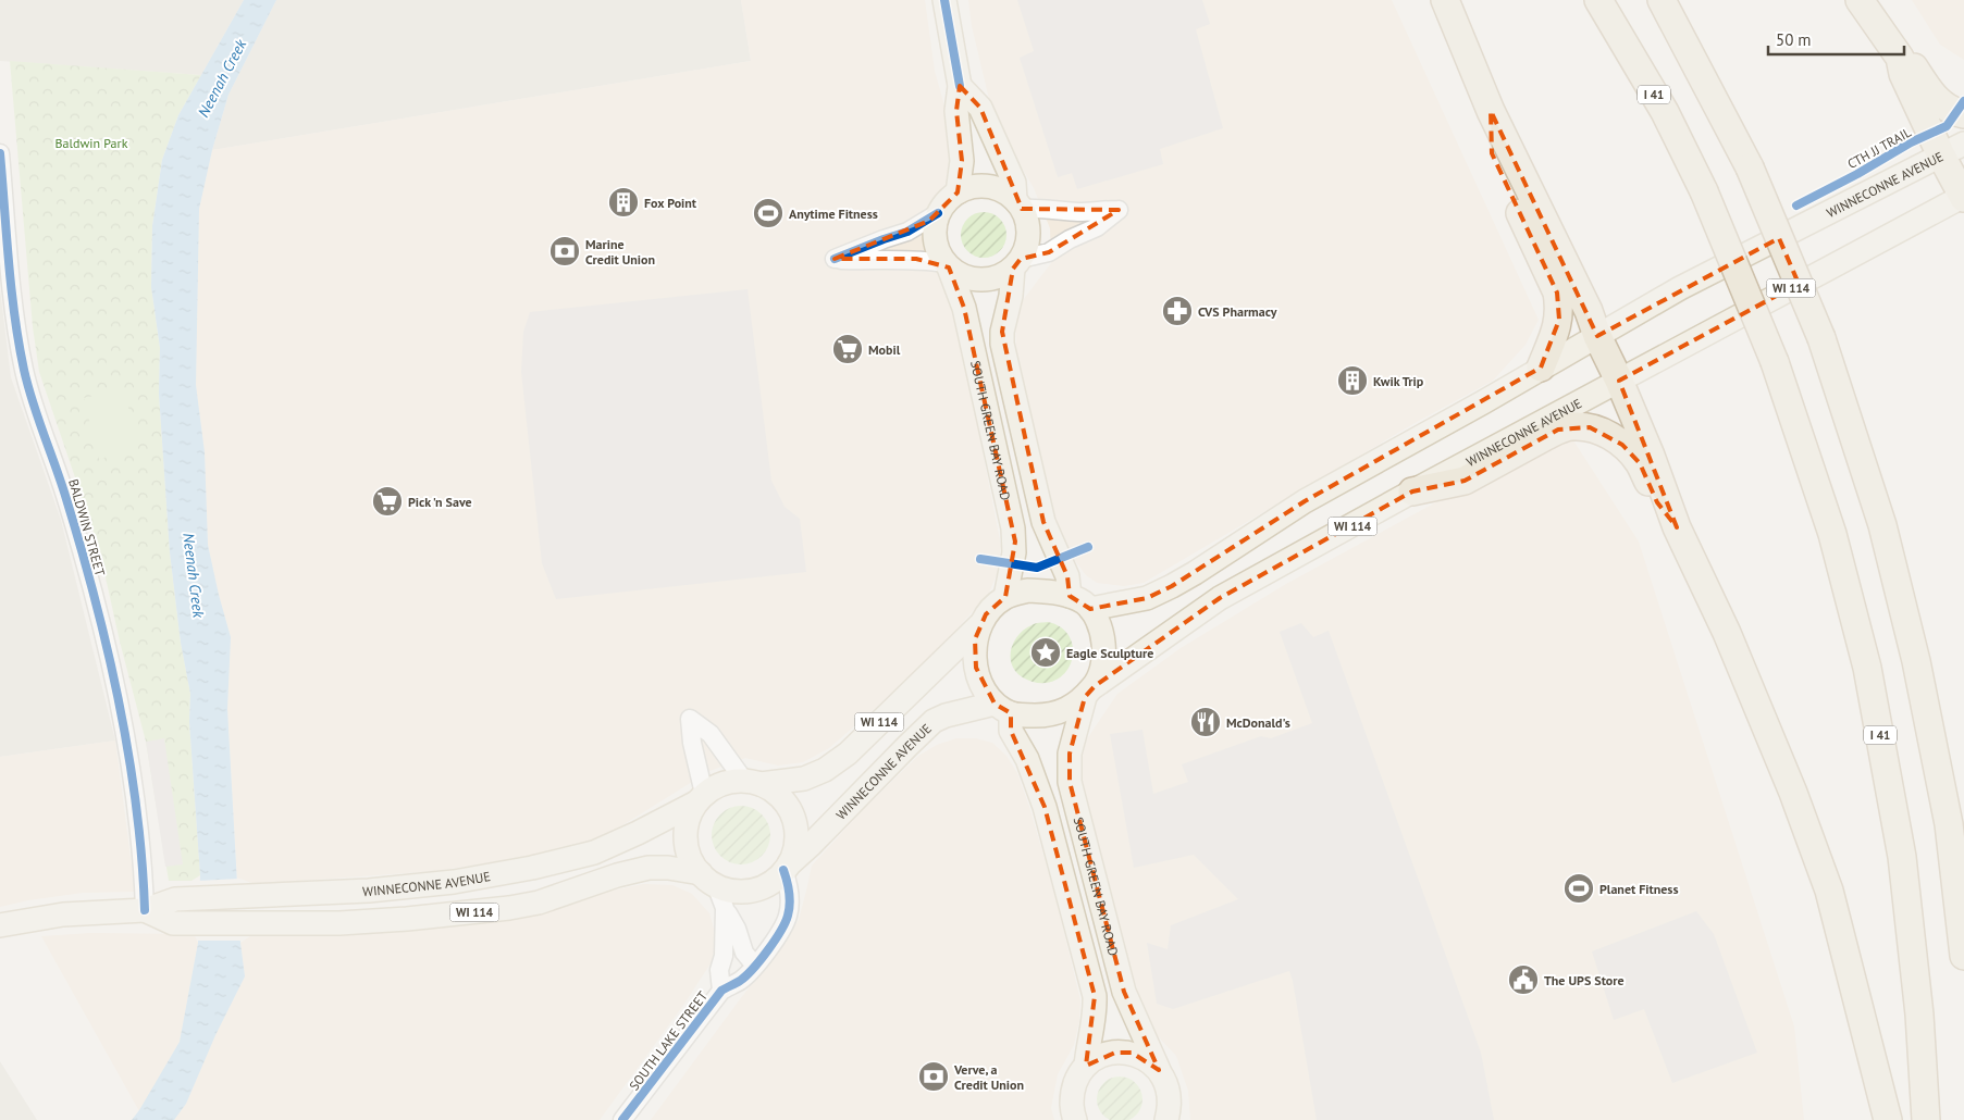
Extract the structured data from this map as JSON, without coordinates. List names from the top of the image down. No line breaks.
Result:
{"streets":{"highway":["I 41"],"main road":["WINNECONNE AVENUE","WI 114","SOUTH GREEN BAY ROAD"],"street":["BALDWIN STREET","SOUTH LAKE STREET"],"cycle path":["CTH JJ TRAIL"]},"crossings":[["WINNECONNE AVENUE","WI 114"],["WINNECONNE AVENUE","SOUTH GREEN BAY ROAD"],["WINNECONNE AVENUE","BALDWIN STREET"],["WINNECONNE AVENUE","SOUTH LAKE STREET"],["WI 114","SOUTH GREEN BAY ROAD"],["WI 114","SOUTH LAKE STREET"]],"water":["Neenah Creek"],"parks":["Baldwin Park"],"places":{"building":["Fox Point","Kwik Trip"],"sports":["Anytime Fitness","Planet Fitness"],"bank":["Marine Credit Union","Verve, a Credit Union"],"pharmacy":["CVS Pharmacy"],"supermarket":["Mobil","Pick 'n Save"],"place":["Eagle Sculpture"],"restaurant":["McDonald's"],"public building":["The UPS Store"]},"scale_bar":"50 m"}
